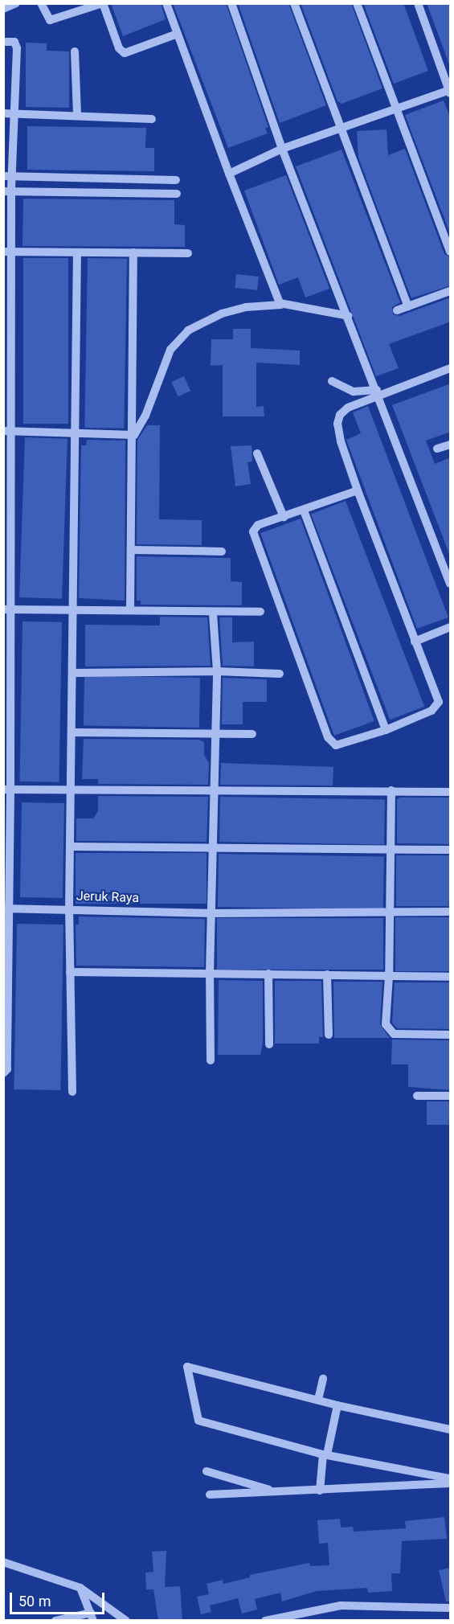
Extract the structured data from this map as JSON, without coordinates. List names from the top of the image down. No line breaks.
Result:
{"streets":{"street":["Jeruk Raya"]},"scale_bar":"50 m"}
